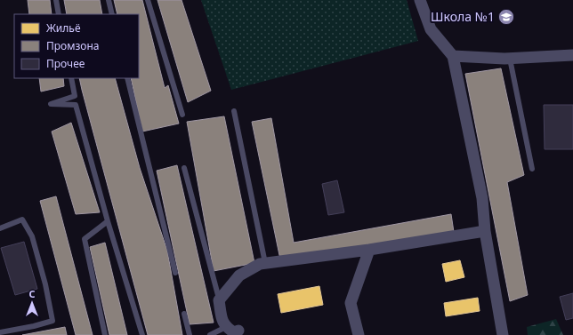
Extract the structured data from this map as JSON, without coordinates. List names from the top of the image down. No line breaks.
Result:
{"places":{"school or university":["Школа №1"]},"legend":["Жильё","Промзона","Прочее"],"north":"top"}
